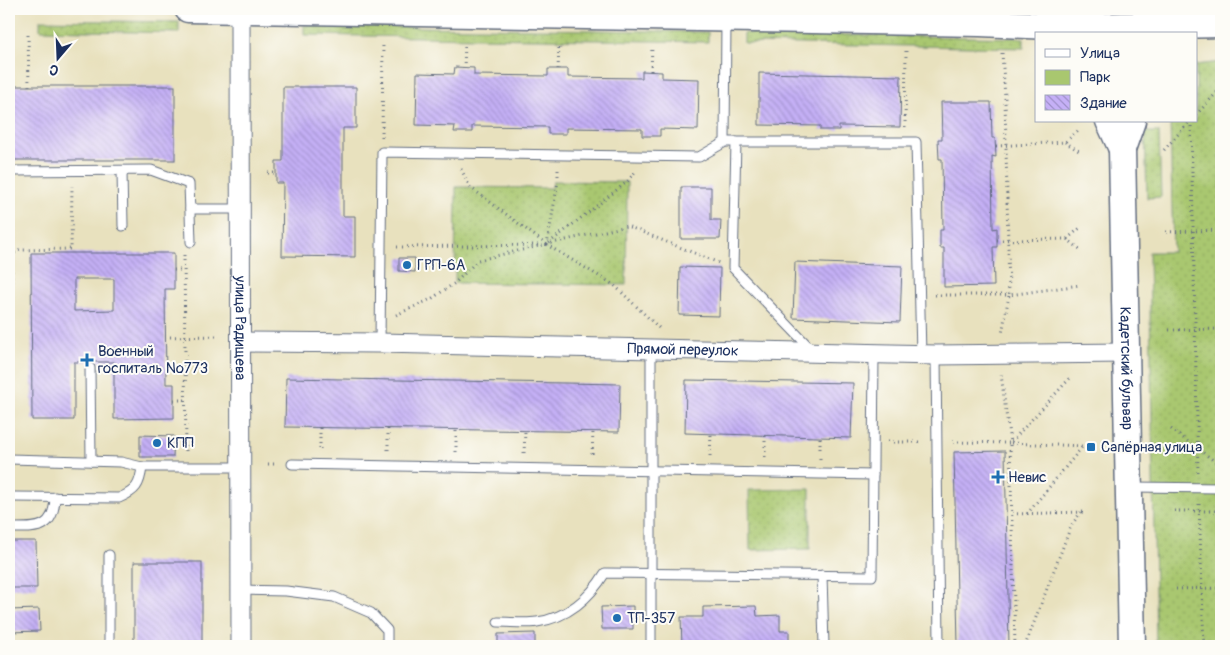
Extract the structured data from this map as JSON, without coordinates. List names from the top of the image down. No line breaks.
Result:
{"streets":{"street":["улица Радищева","Прямой переулок","Кадетский бульвар"]},"crossings":[["улица Радищева","Прямой переулок"],["Прямой переулок","Кадетский бульвар"]],"places":{"other":["ГРП-6А","КПП","ТП-357"],"health":["Военный госпиталь №773","Невис"],"transit":["Сапёрная улица"]},"legend":["Улица","Парк","Здание"],"north":"bottom"}
